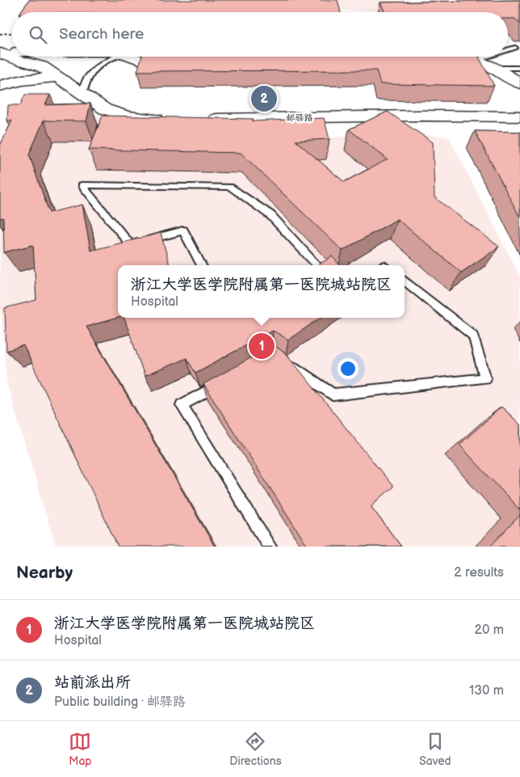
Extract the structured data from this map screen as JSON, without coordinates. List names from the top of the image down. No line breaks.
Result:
{"streets":{"street":["邮驿路"]},"page":{"search":"Search here","pins":["2","1"],"popup":["浙江大学医学院附属第一医院城站院区","Hospital"],"heading":["Nearby","2 results"],"list":[{"mark":"1","name":"浙江大学医学院附属第一医院城站院区","note":"Hospital","value":"20 m"},{"mark":"2","name":"站前派出所","note":"Public building · 邮驿路","value":"130 m"}],"nav":["Map","Directions","Saved"]}}
